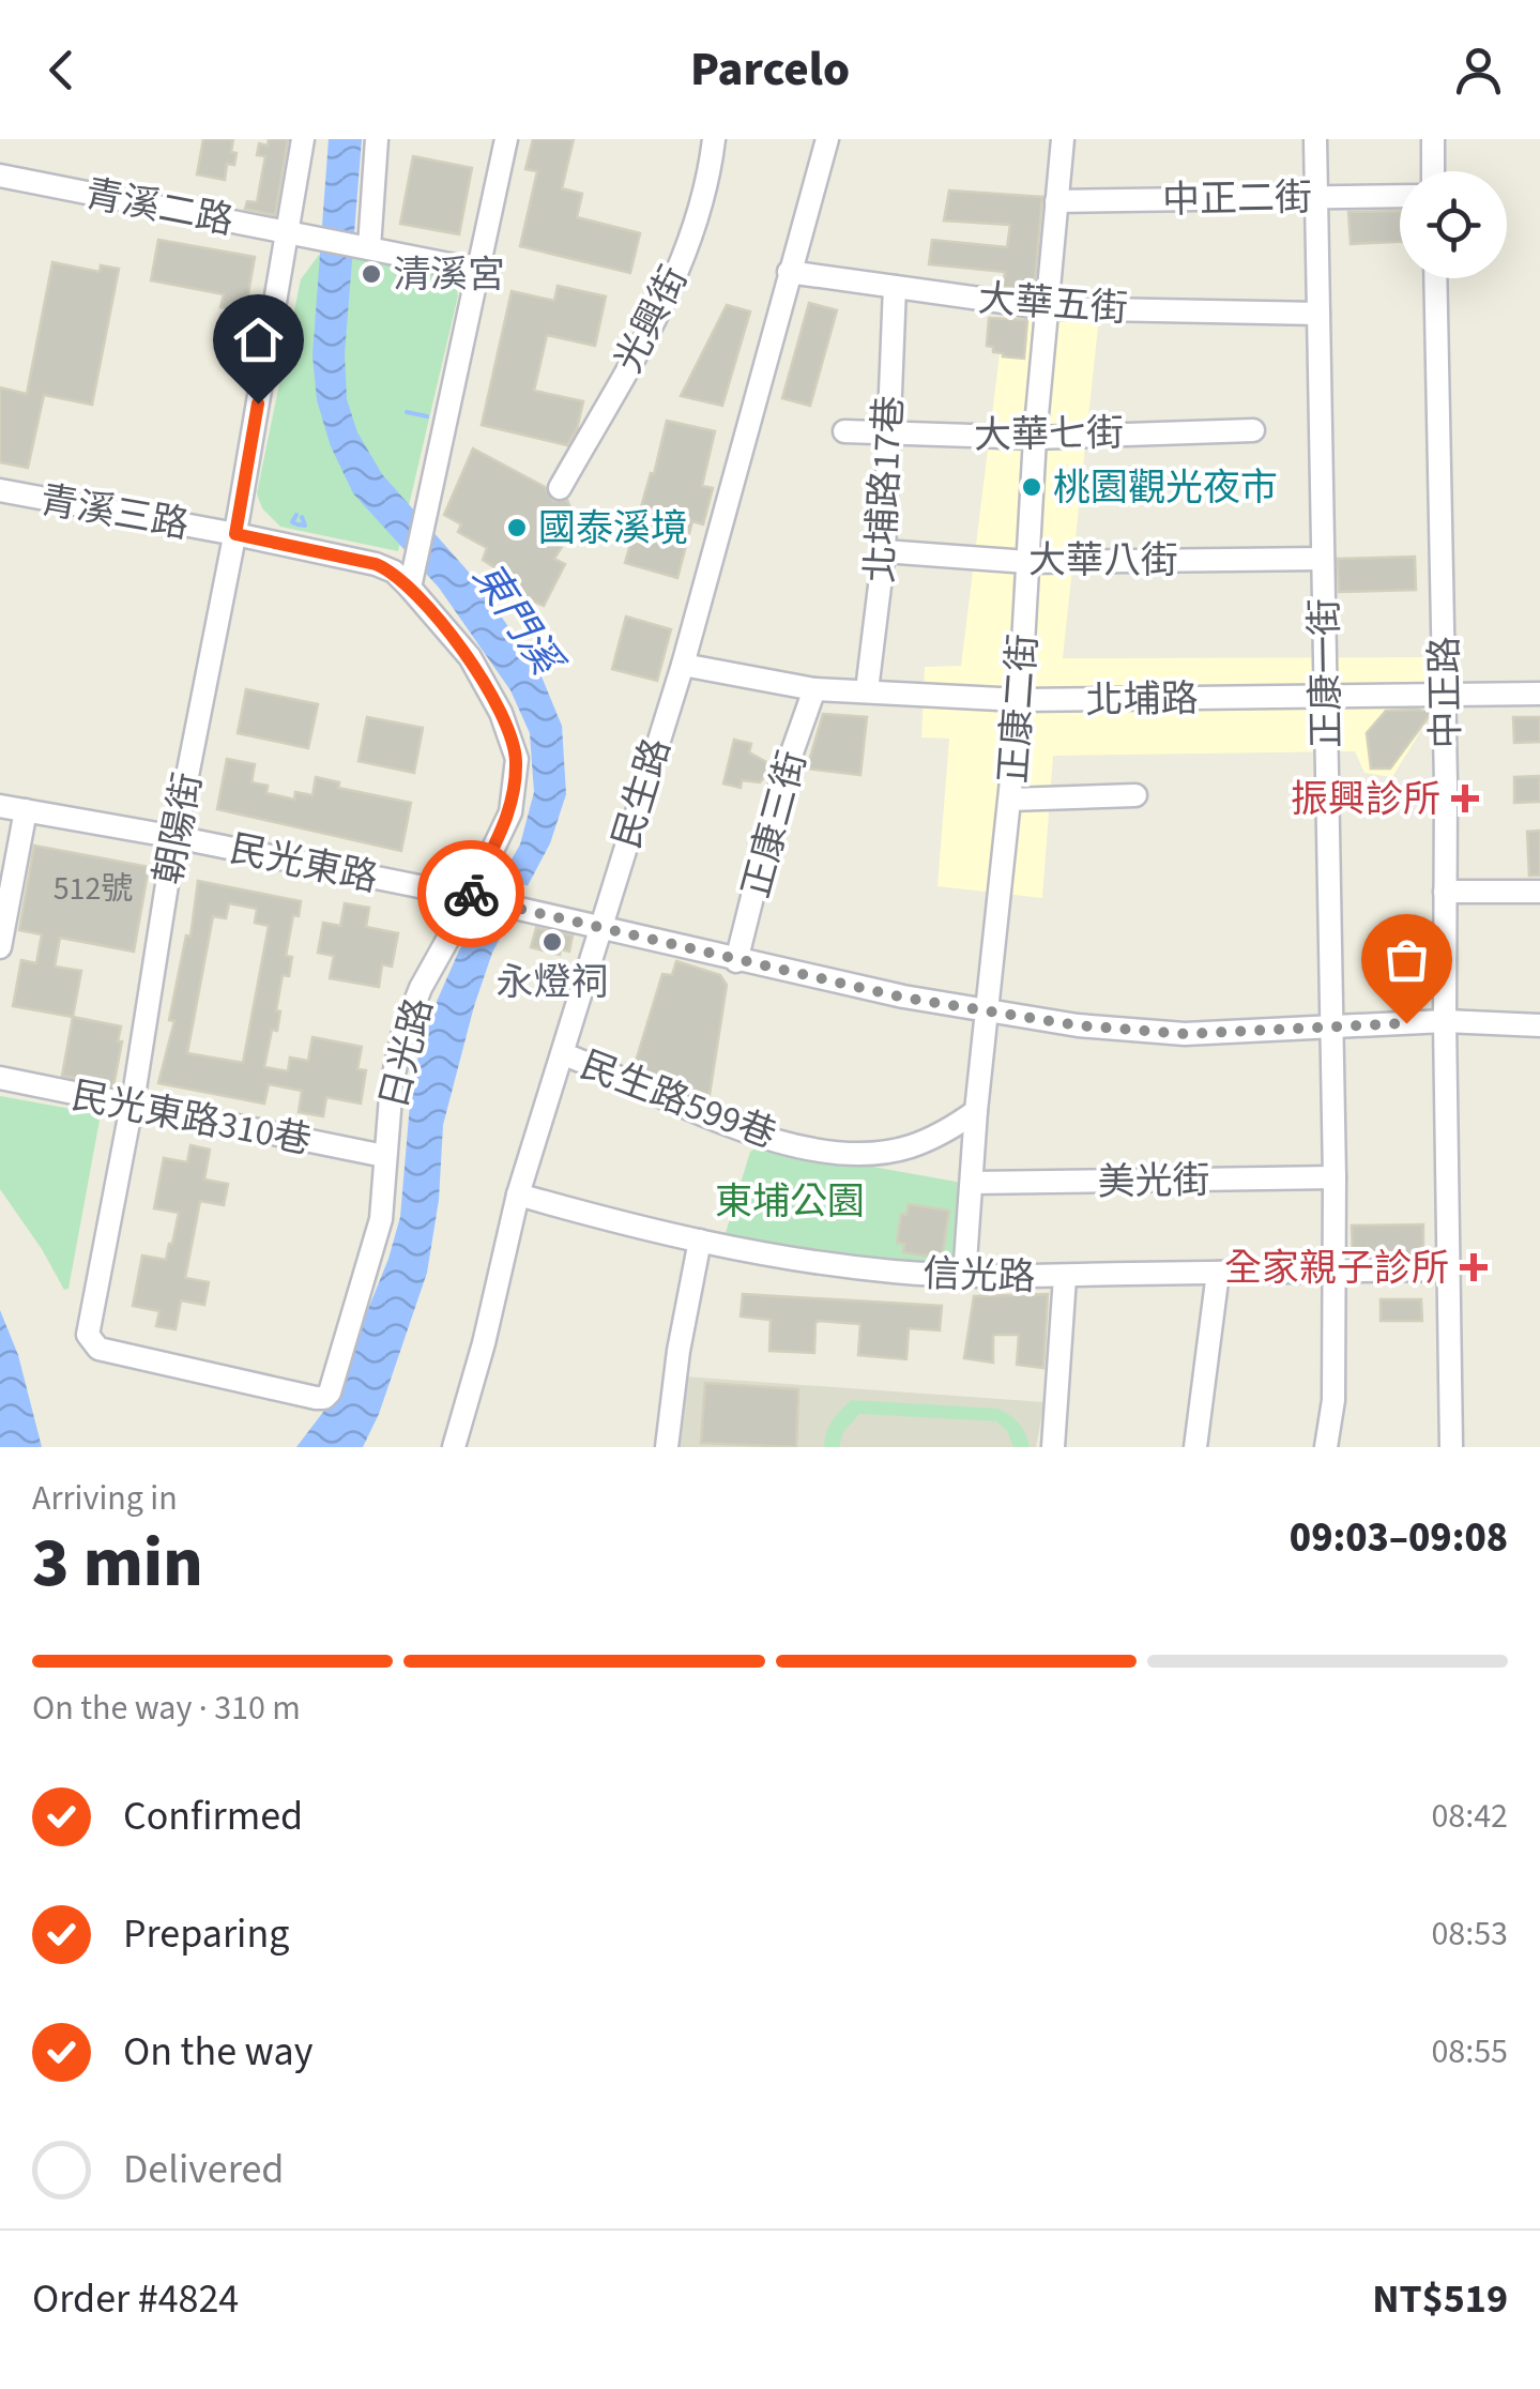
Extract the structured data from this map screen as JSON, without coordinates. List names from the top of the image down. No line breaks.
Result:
{"streets":{"street":["中正二街","青溪二路","大華五街","光興街","大華七街","北埔路17巷","青溪三路","大華八街","正康一街","中正路","北埔路","正康二街","民生路","正康三街","朝陽街","民光東路","日光路","民生路599巷","民光東路310巷","美光街","信光路"]},"crossings":[["中正二街","正康一街"],["中正二街","正康二街"],["青溪二路","朝陽街"],["大華五街","北埔路17巷"],["大華五街","正康一街"],["大華五街","正康二街"],["大華五街","民生路"],["大華七街","北埔路17巷"],["大華七街","正康二街"],["北埔路17巷","大華八街"],["北埔路17巷","北埔路"],["青溪三路","朝陽街"],["青溪三路","日光路"],["大華八街","正康一街"],["大華八街","正康二街"],["正康一街","北埔路"],["正康一街","美光街"],["正康一街","信光路"],["中正路","北埔路"],["中正路","信光路"],["北埔路","正康二街"],["北埔路","民生路"],["北埔路","正康三街"],["正康二街","民生路599巷"],["正康二街","美光街"],["正康二街","信光路"],["民生路","民光東路"],["民生路","民生路599巷"],["民生路","信光路"],["朝陽街","民光東路"],["朝陽街","日光路"],["朝陽街","民光東路310巷"],["民光東路","日光路"],["日光路","民光東路310巷"]],"water":["東門溪"],"parks":["東埔公園"],"places":{"other":["清溪宮","桃園觀光夜市","國泰溪境","永燈祠"],"health":["振興診所","全家親子診所"]},"house_numbers":["512號"],"page":{"header":"Parcelo","heading":["3 min","Arriving in","09:03–09:08"],"panel":["Order #4824","NT$519"],"bar":"On the way · 310 m","list":[["Confirmed","08:42"],["Preparing","08:53"],["On the way","08:55"],"Delivered"]}}
